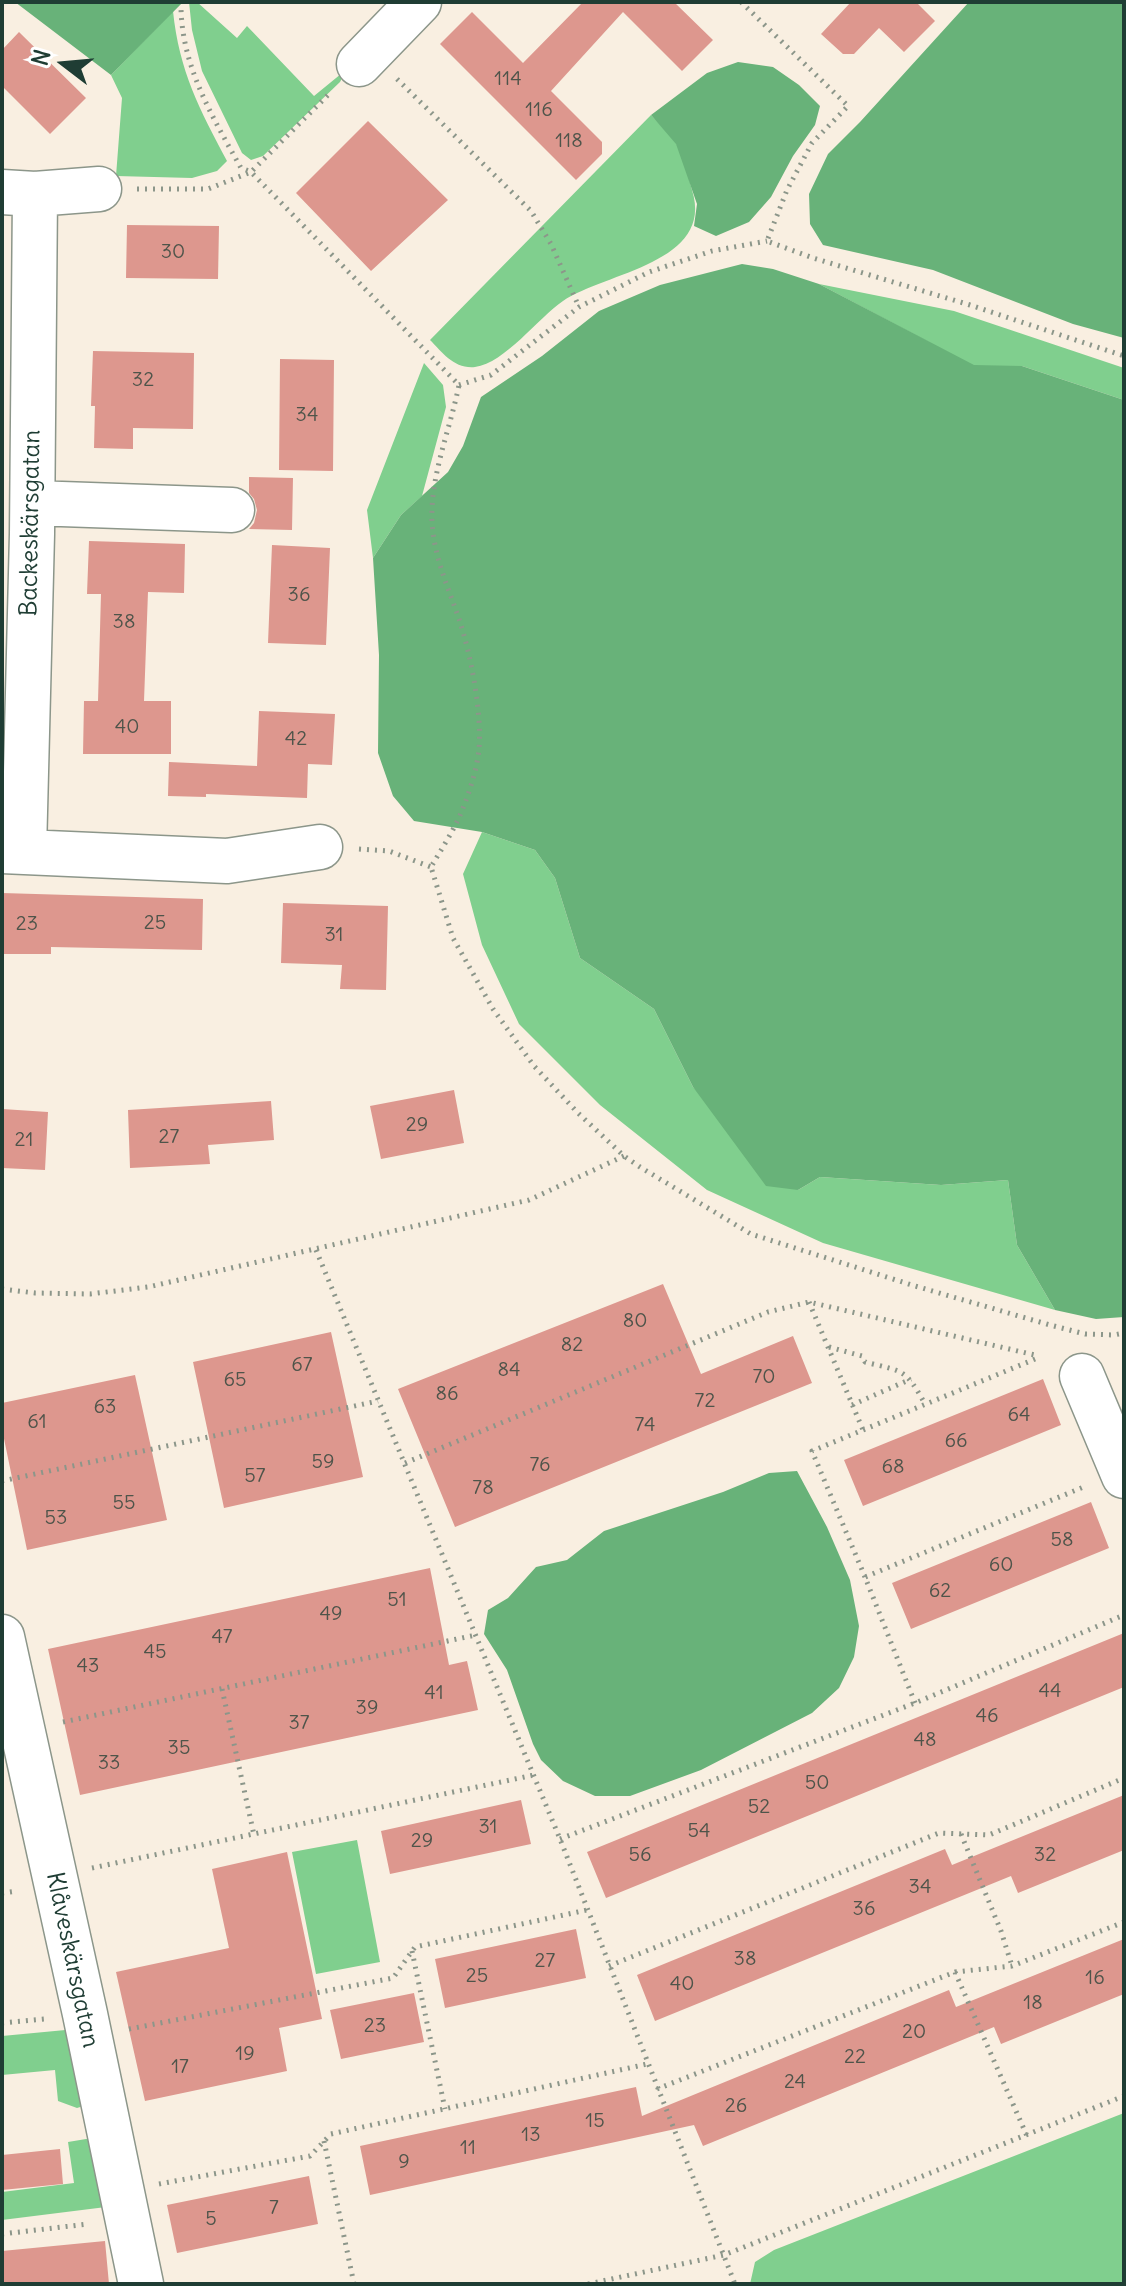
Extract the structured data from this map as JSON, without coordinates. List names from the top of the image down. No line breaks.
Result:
{"streets":{"street":["Backeskärsgatan","Klåveskärsgatan"]},"house_numbers":["114","116","118","30","32","34","36","38","40","42","25","23","31","29","27","21","80","82","67","84","70","65","86","72","63","64","61","74","66","59","76","68","57","78","55","53","58","60","62","51","49","47","45","43","44","41","39","46","37","48","35","33","50","52","31","54","29","56","32","34","36","38","27","25","16","40","18","23","20","19","22","17","24","26","15","13","11","9","7","5"],"north":"left"}
